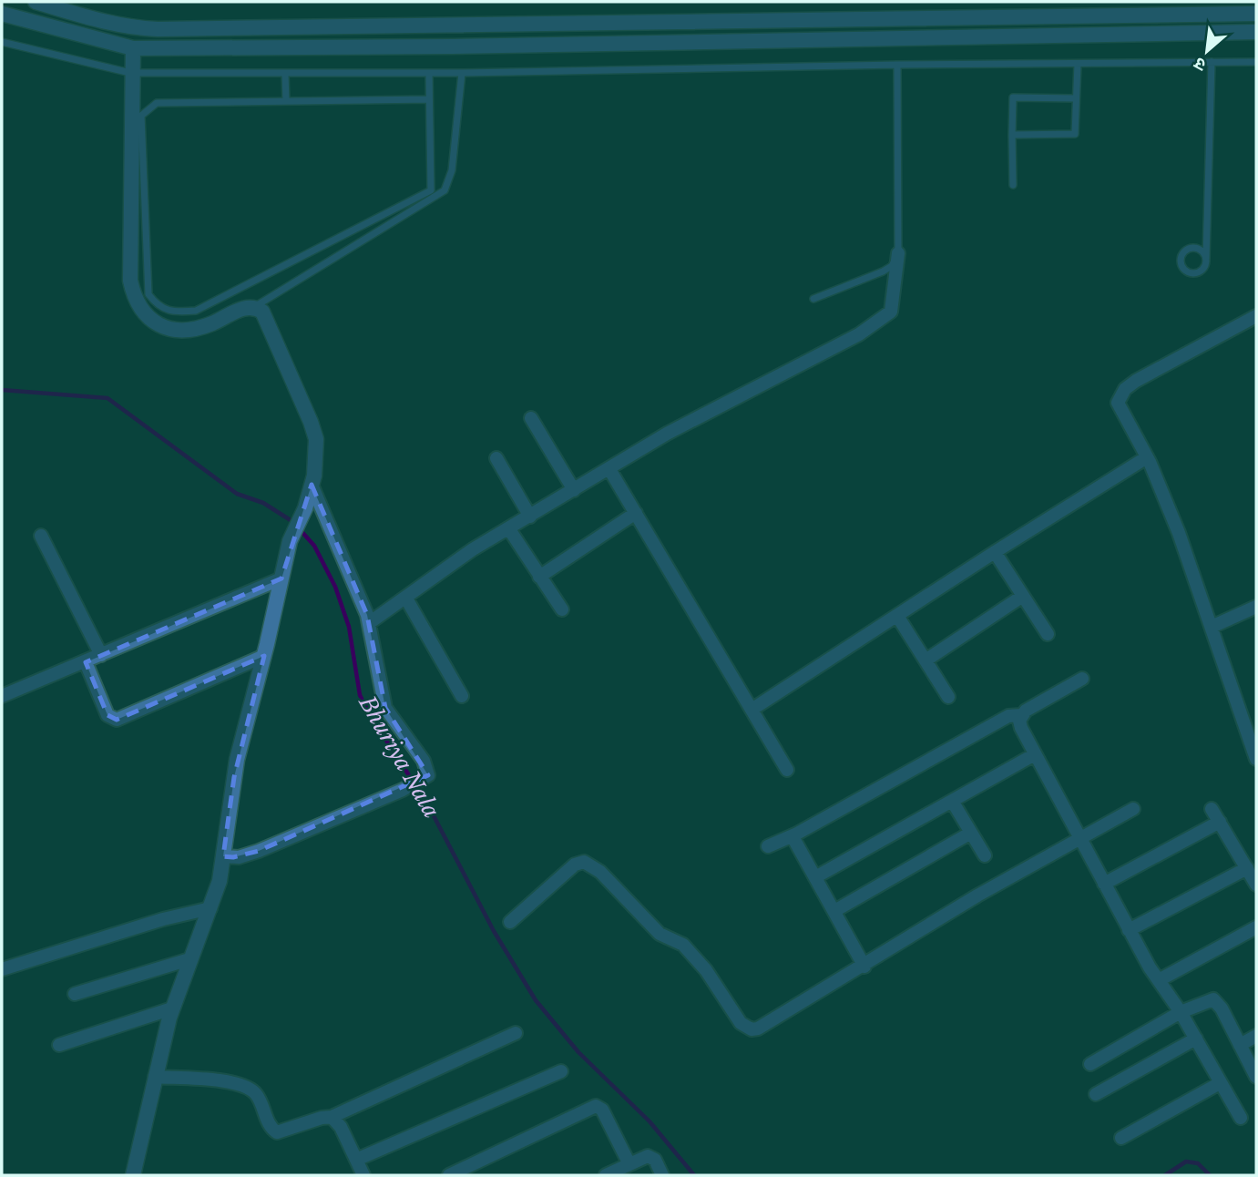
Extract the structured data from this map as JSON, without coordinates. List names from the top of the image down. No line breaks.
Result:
{"water":["Bhuriya Nala"],"north":"bottom left"}
